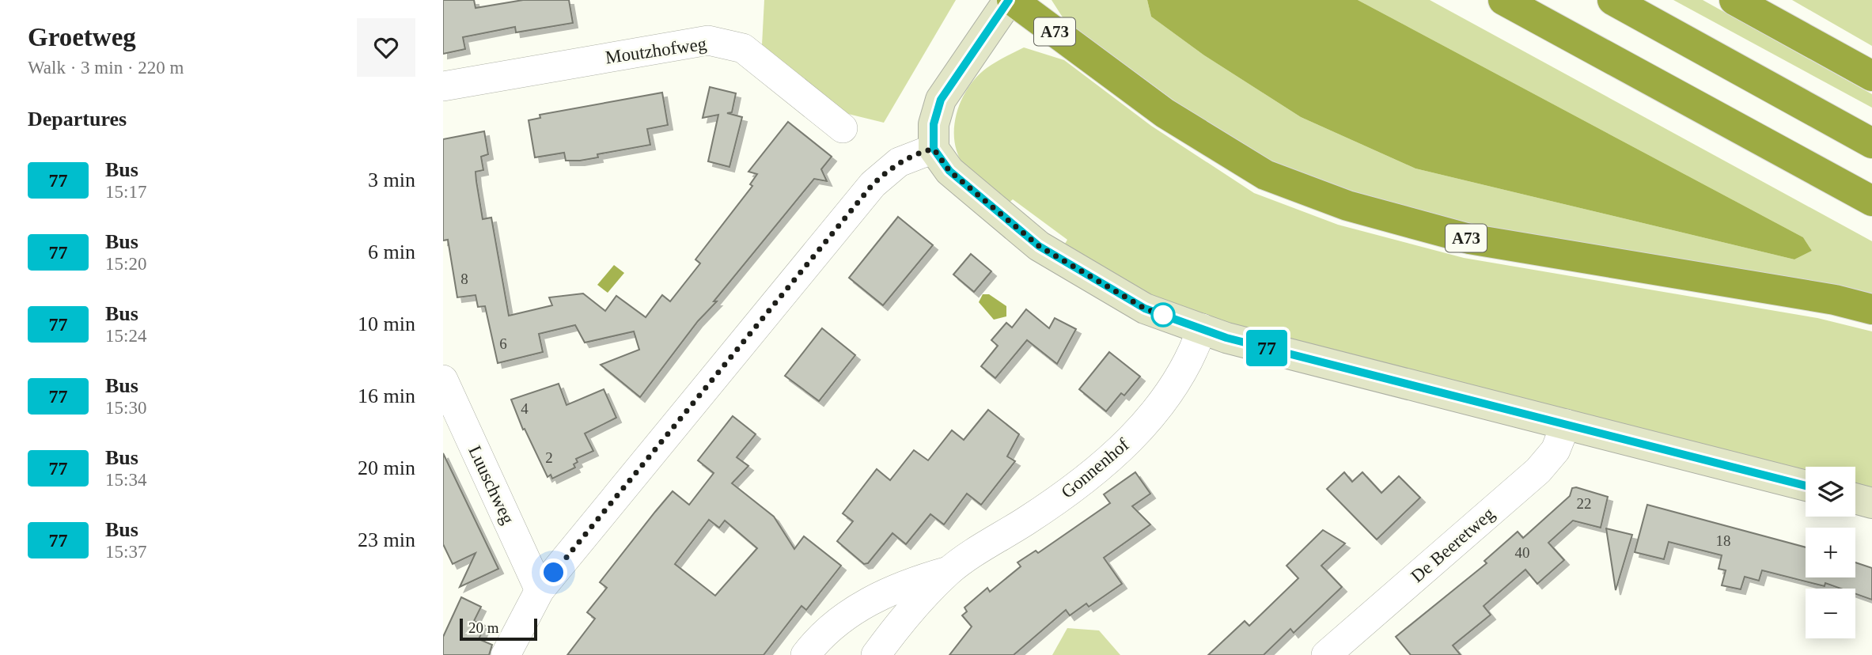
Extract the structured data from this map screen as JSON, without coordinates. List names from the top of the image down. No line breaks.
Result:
{"streets":{"highway":["A73"],"street":["Moutzhofweg","Gonnenhof","Luuschweg","De Beeretweg"]},"lines":["bus line 77"],"house_numbers":["8","6","4","2","22","18","40"],"scale_bar":"20 m","page":{"heading":[["Groetweg","Walk · 3 min · 220 m"],"Departures"],"on_map":"77","list":[{"mark":"77","name":"Bus","note":"15:17","value":"3 min"},{"mark":"77","name":"Bus","note":"15:20","value":"6 min"},{"mark":"77","name":"Bus","note":"15:24","value":"10 min"},{"mark":"77","name":"Bus","note":"15:30","value":"16 min"},{"mark":"77","name":"Bus","note":"15:34","value":"20 min"},{"mark":"77","name":"Bus","note":"15:37","value":"23 min"}],"map_buttons":["+","−"],"scale":"20 m"}}
